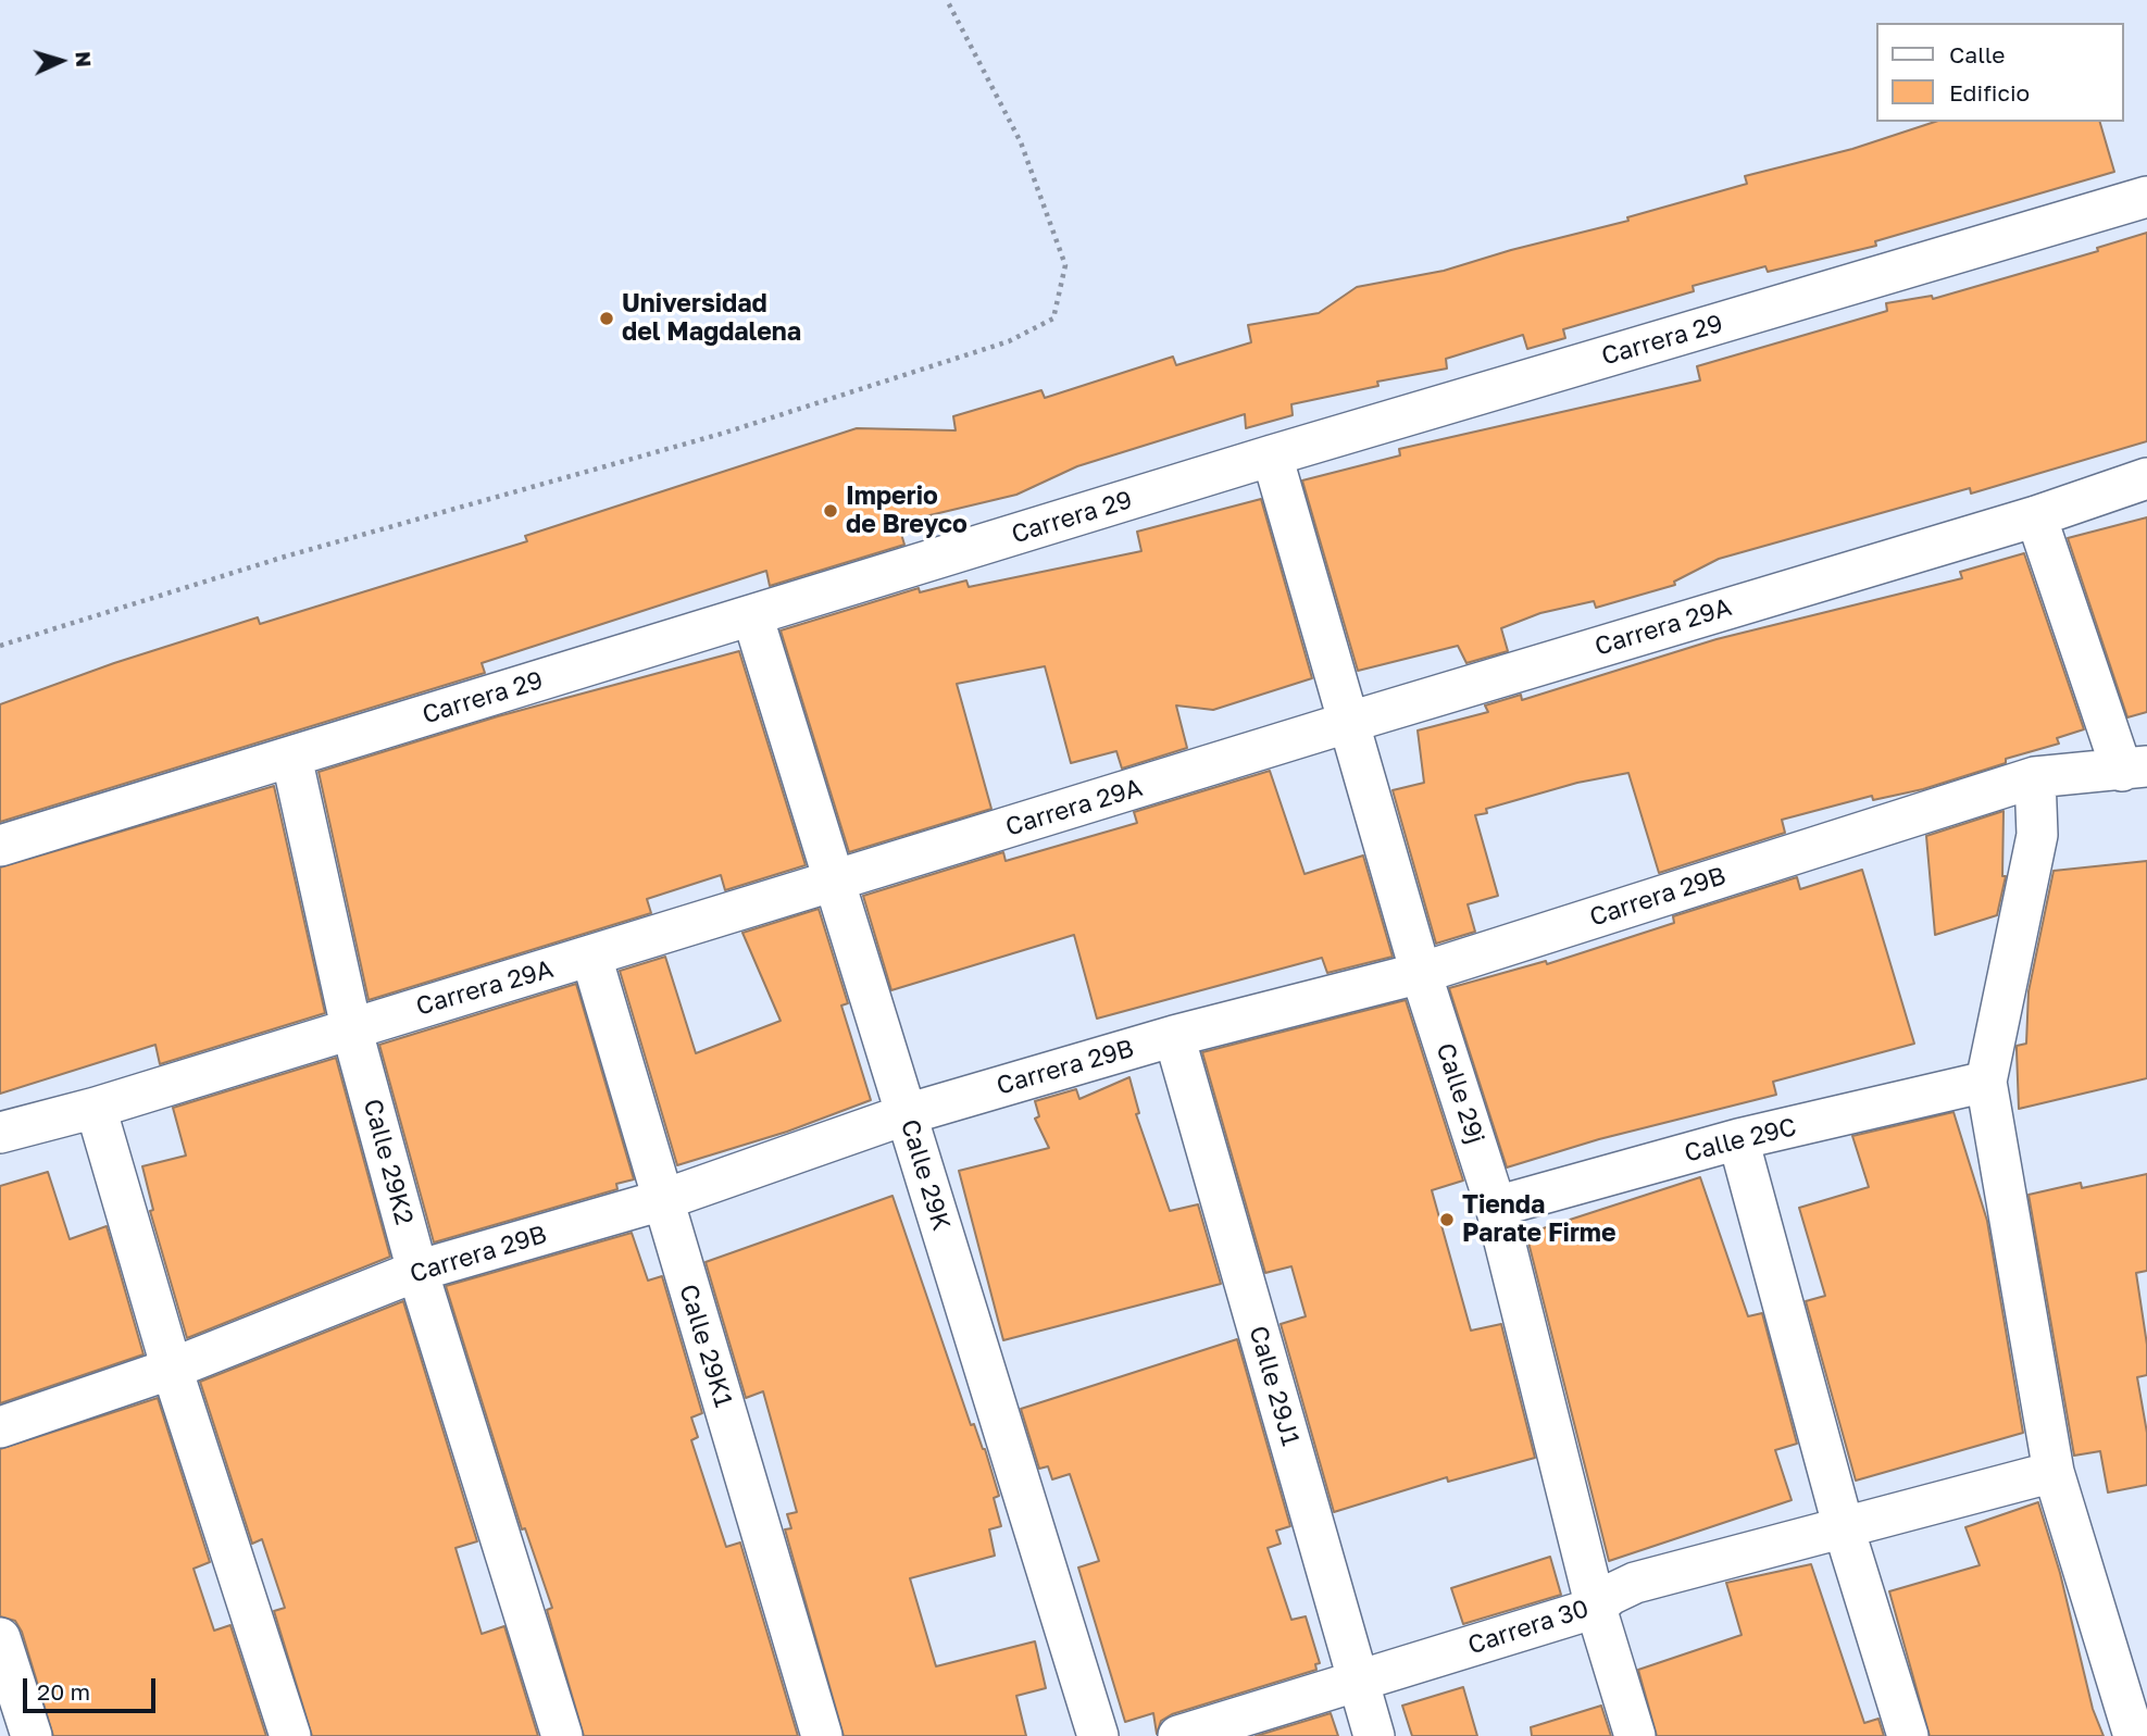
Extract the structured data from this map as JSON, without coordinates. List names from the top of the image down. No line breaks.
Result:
{"streets":{"street":["Carrera 29","Carrera 29A","Carrera 29B","Calle 29j","Calle 29C","Calle 29K2","Calle 29K","Calle 29K1","Calle 29J1","Carrera 30"]},"crossings":[["Carrera 29","Calle 29j"],["Carrera 29","Calle 29K2"],["Carrera 29","Calle 29K"],["Carrera 29A","Calle 29j"],["Carrera 29A","Calle 29K2"],["Carrera 29A","Calle 29K"],["Carrera 29A","Calle 29K1"],["Carrera 29B","Calle 29j"],["Carrera 29B","Calle 29K2"],["Carrera 29B","Calle 29K"],["Carrera 29B","Calle 29K1"],["Carrera 29B","Calle 29J1"],["Calle 29j","Calle 29C"],["Calle 29j","Carrera 30"],["Calle 29J1","Carrera 30"]],"places":["Universidad del Magdalena","Imperio de Breyco","Tienda Parate Firme"],"legend":["Calle","Edificio"],"scale_bar":"20 m","north":"right"}
